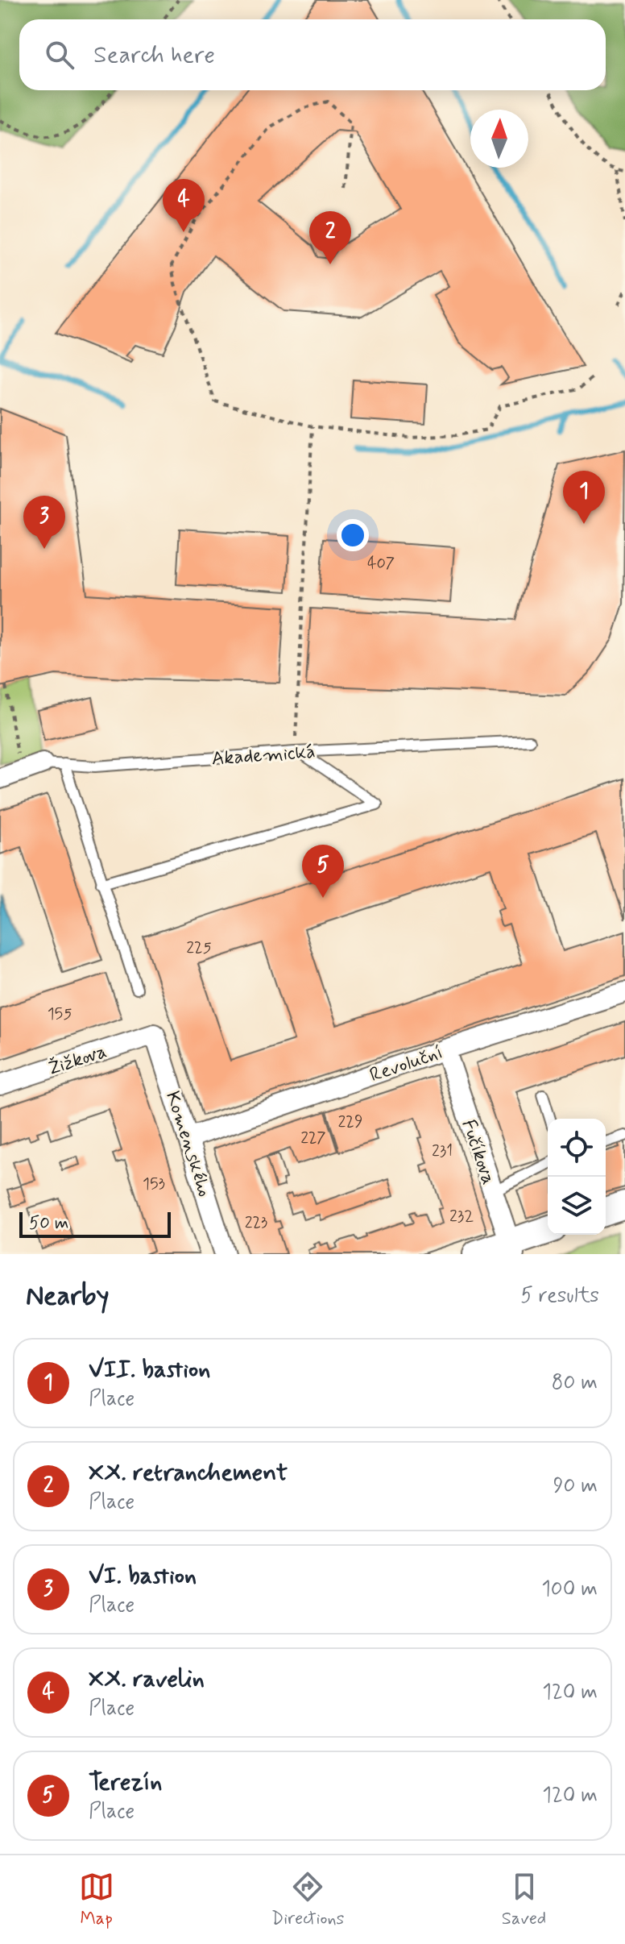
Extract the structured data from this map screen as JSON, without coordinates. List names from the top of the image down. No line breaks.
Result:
{"streets":{"street":["Akademická","Žižkova","Revoluční","Komenského","Fučíkova"]},"crossings":[["Žižkova","Komenského"],["Revoluční","Komenského"],["Revoluční","Fučíkova"]],"house_numbers":["407","225","155","229","227","231","153","232","223"],"scale_bar":"50 m","north":"top","page":{"search":"Search here","pins":["4","2","1","3","5"],"scale":"50 m","heading":["Nearby","5 results"],"list":[{"mark":"1","name":"VII. bastion","note":"Place","value":"80 m"},{"mark":"2","name":"XX. retranchement","note":"Place","value":"90 m"},{"mark":"3","name":"VI. bastion","note":"Place","value":"100 m"},{"mark":"4","name":"XX. ravelin","note":"Place","value":"120 m"},{"mark":"5","name":"Terezín","note":"Place","value":"120 m"}],"nav":["Map","Directions","Saved"]}}
